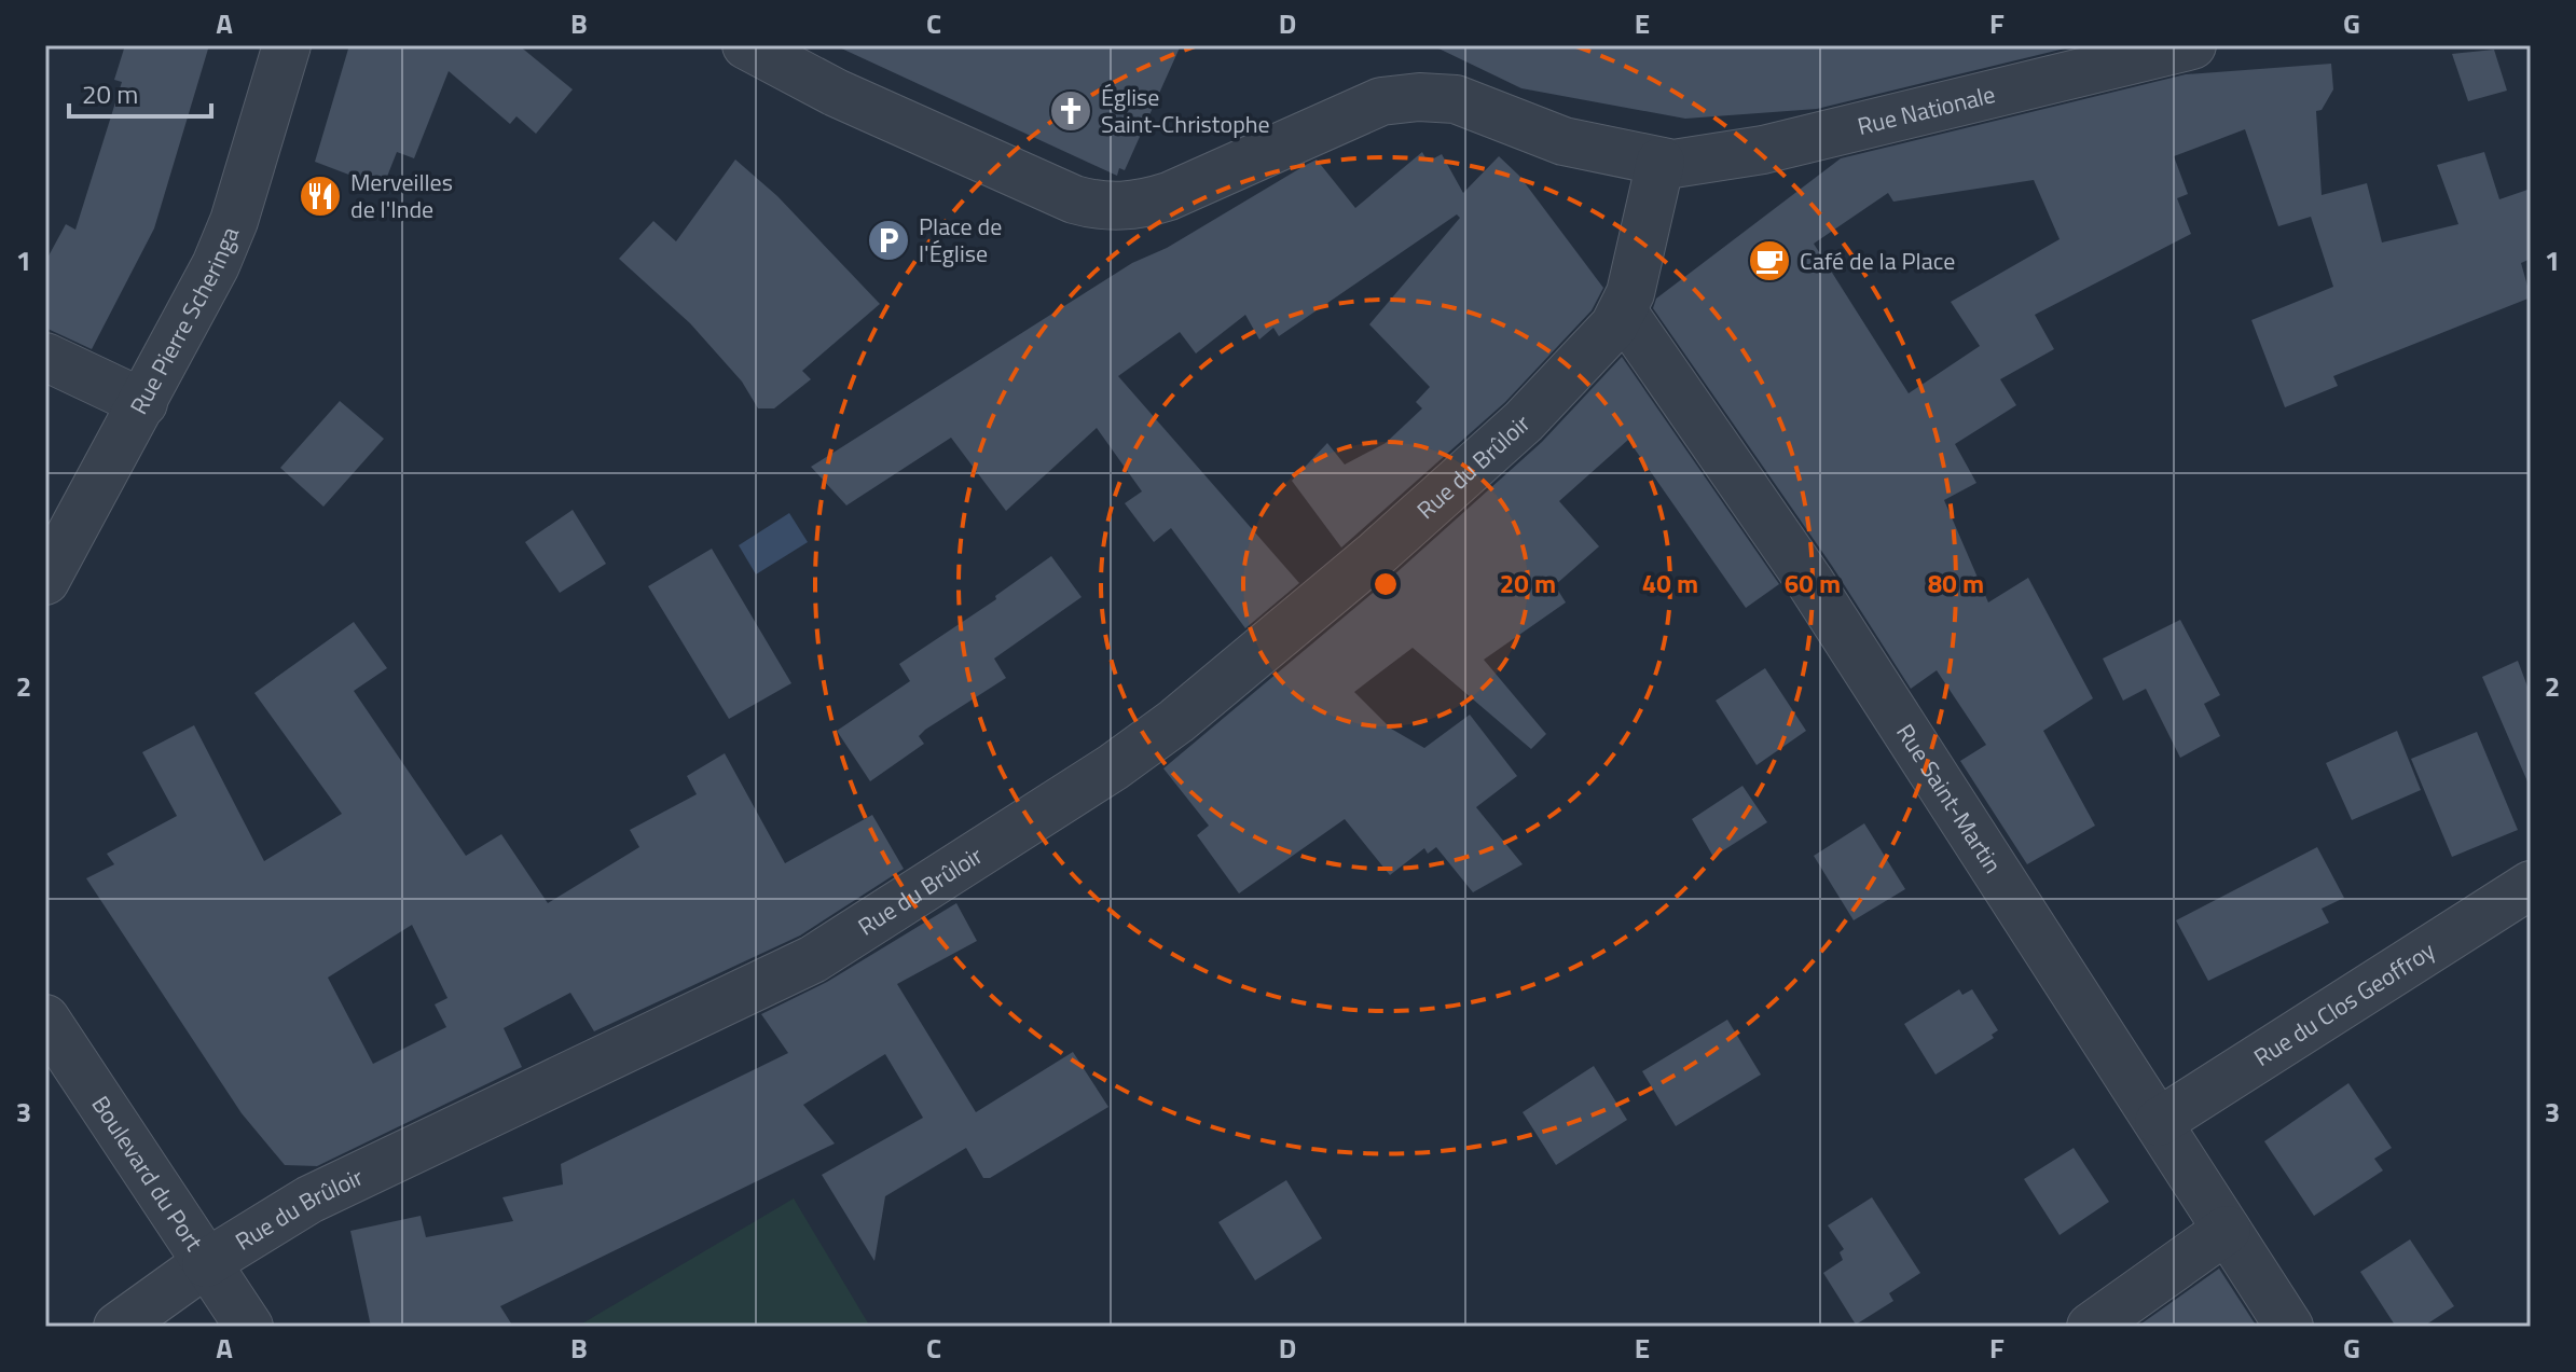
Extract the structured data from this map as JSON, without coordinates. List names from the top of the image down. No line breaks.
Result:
{"streets":{"street":["Rue Nationale","Rue Pierre Scheringa","Rue du Brûloir","Rue Saint-Martin","Rue du Clos Geoffroy","Boulevard du Port"]},"crossings":[["Rue du Brûloir","Rue Saint-Martin"],["Rue du Brûloir","Boulevard du Port"],["Rue Saint-Martin","Rue du Clos Geoffroy"]],"places":{"church":["Église Saint-Christophe"],"restaurant":["Merveilles de l'Inde"],"parking":["Place de l'Église"],"cafe":["Café de la Place"]},"scale_bar":"20 m","grid":{"columns":["A","B","C","D","E","F","G"],"rows":["1","2","3"]},"rings":["20 m","40 m","60 m","80 m"]}
